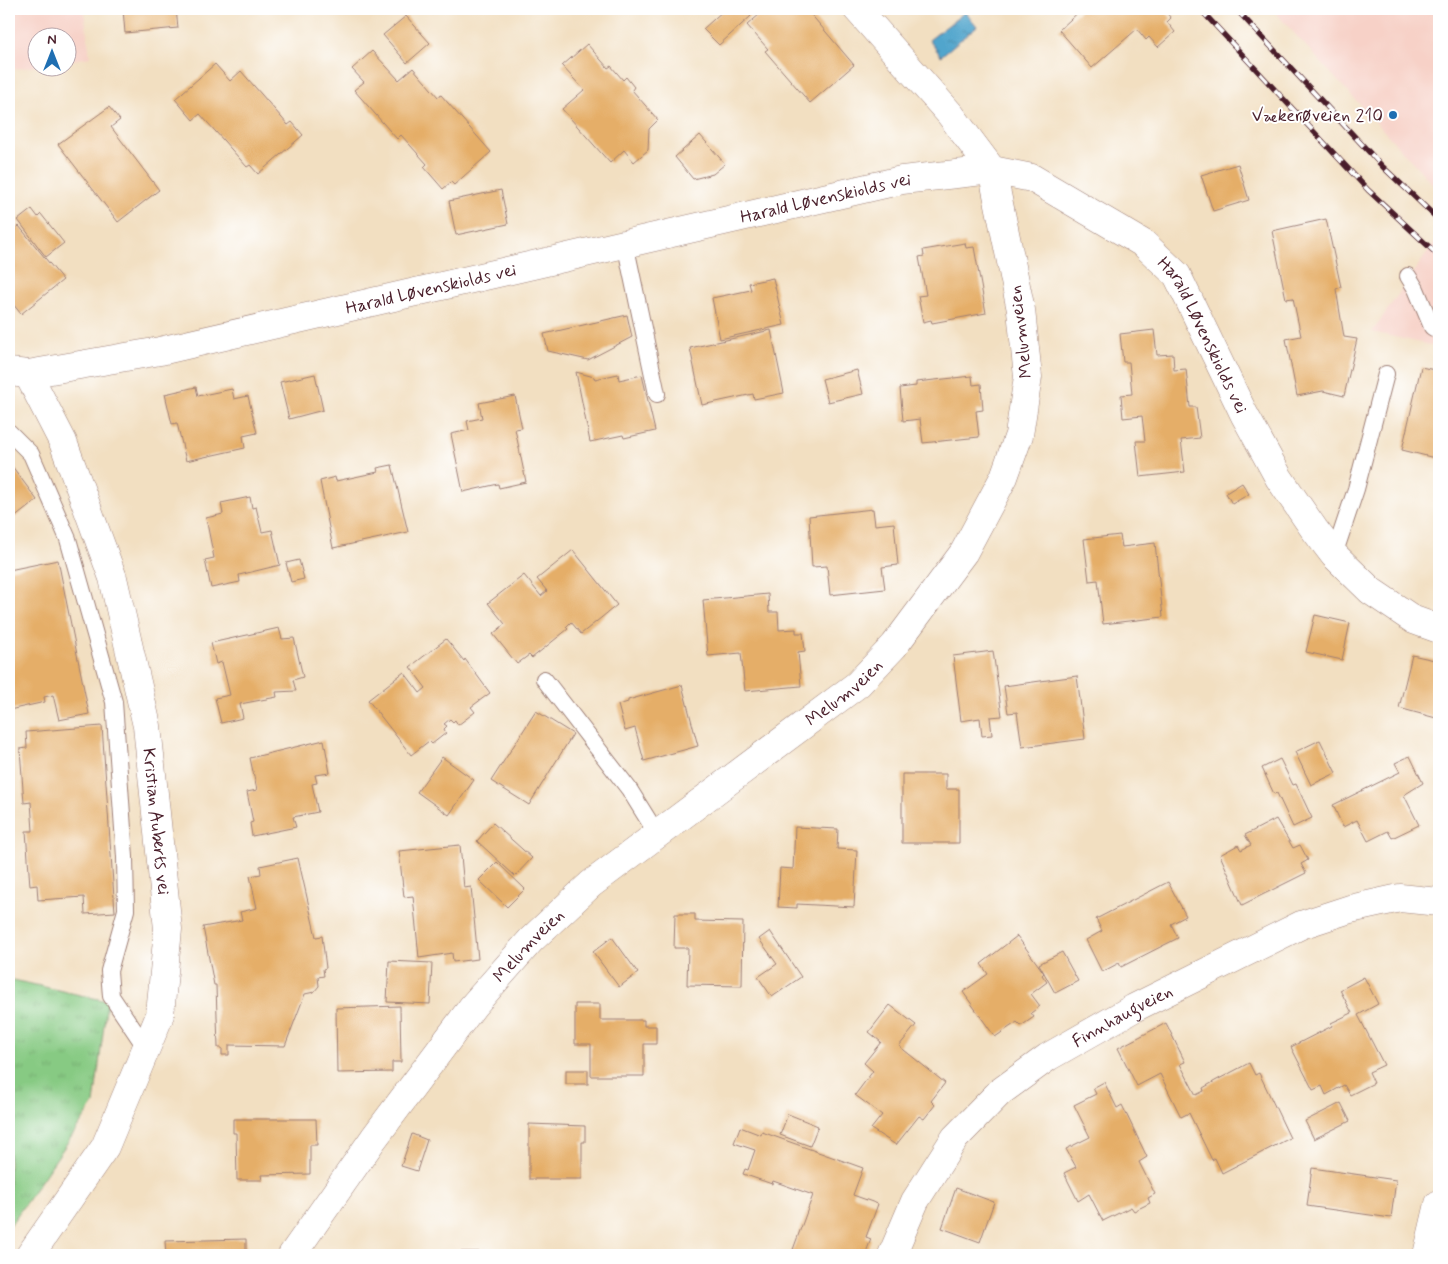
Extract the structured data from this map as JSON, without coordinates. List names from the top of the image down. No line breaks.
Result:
{"streets":{"street":["Harald Løvenskiolds vei","Melumveien","Kristian Auberts vei","Finnhaugveien"]},"crossings":[["Harald Løvenskiolds vei","Melumveien"],["Harald Løvenskiolds vei","Kristian Auberts vei"]],"places":["Vækerøveien 210"],"north":"top"}
